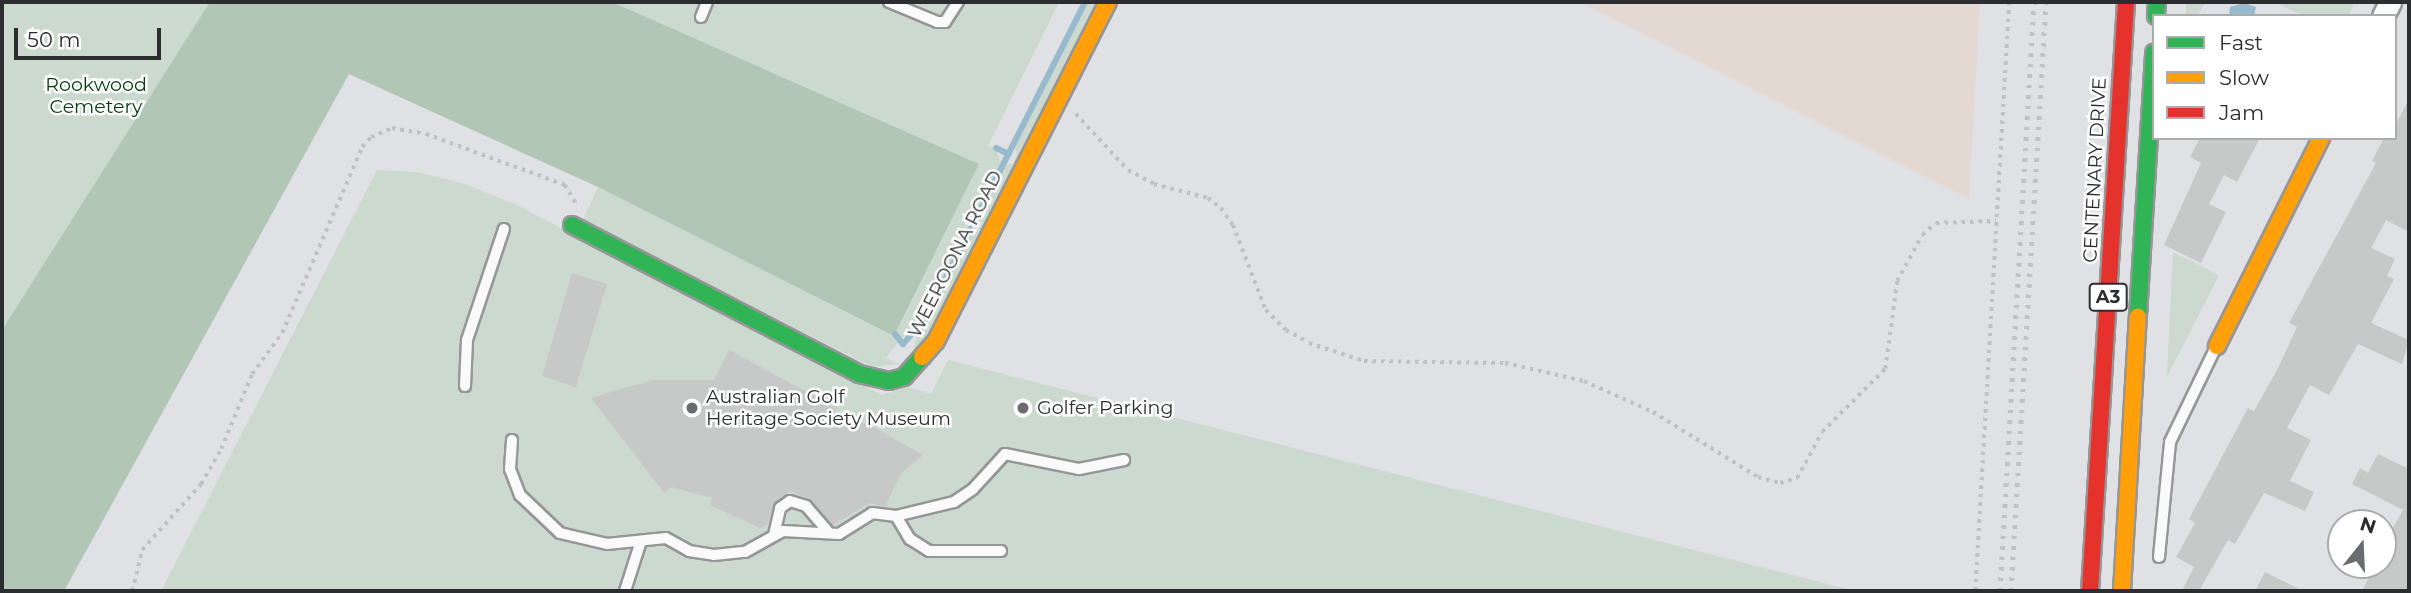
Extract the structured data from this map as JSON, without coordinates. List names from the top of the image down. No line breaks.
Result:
{"streets":{"main road":["CENTENARY DRIVE","WEEROONA ROAD","A3"]},"parks":["Rookwood Cemetery"],"places":["Australian Golf Heritage Society Museum","Golfer Parking"],"legend":["Fast","Slow","Jam"],"scale_bar":"50 m","north":"top"}
